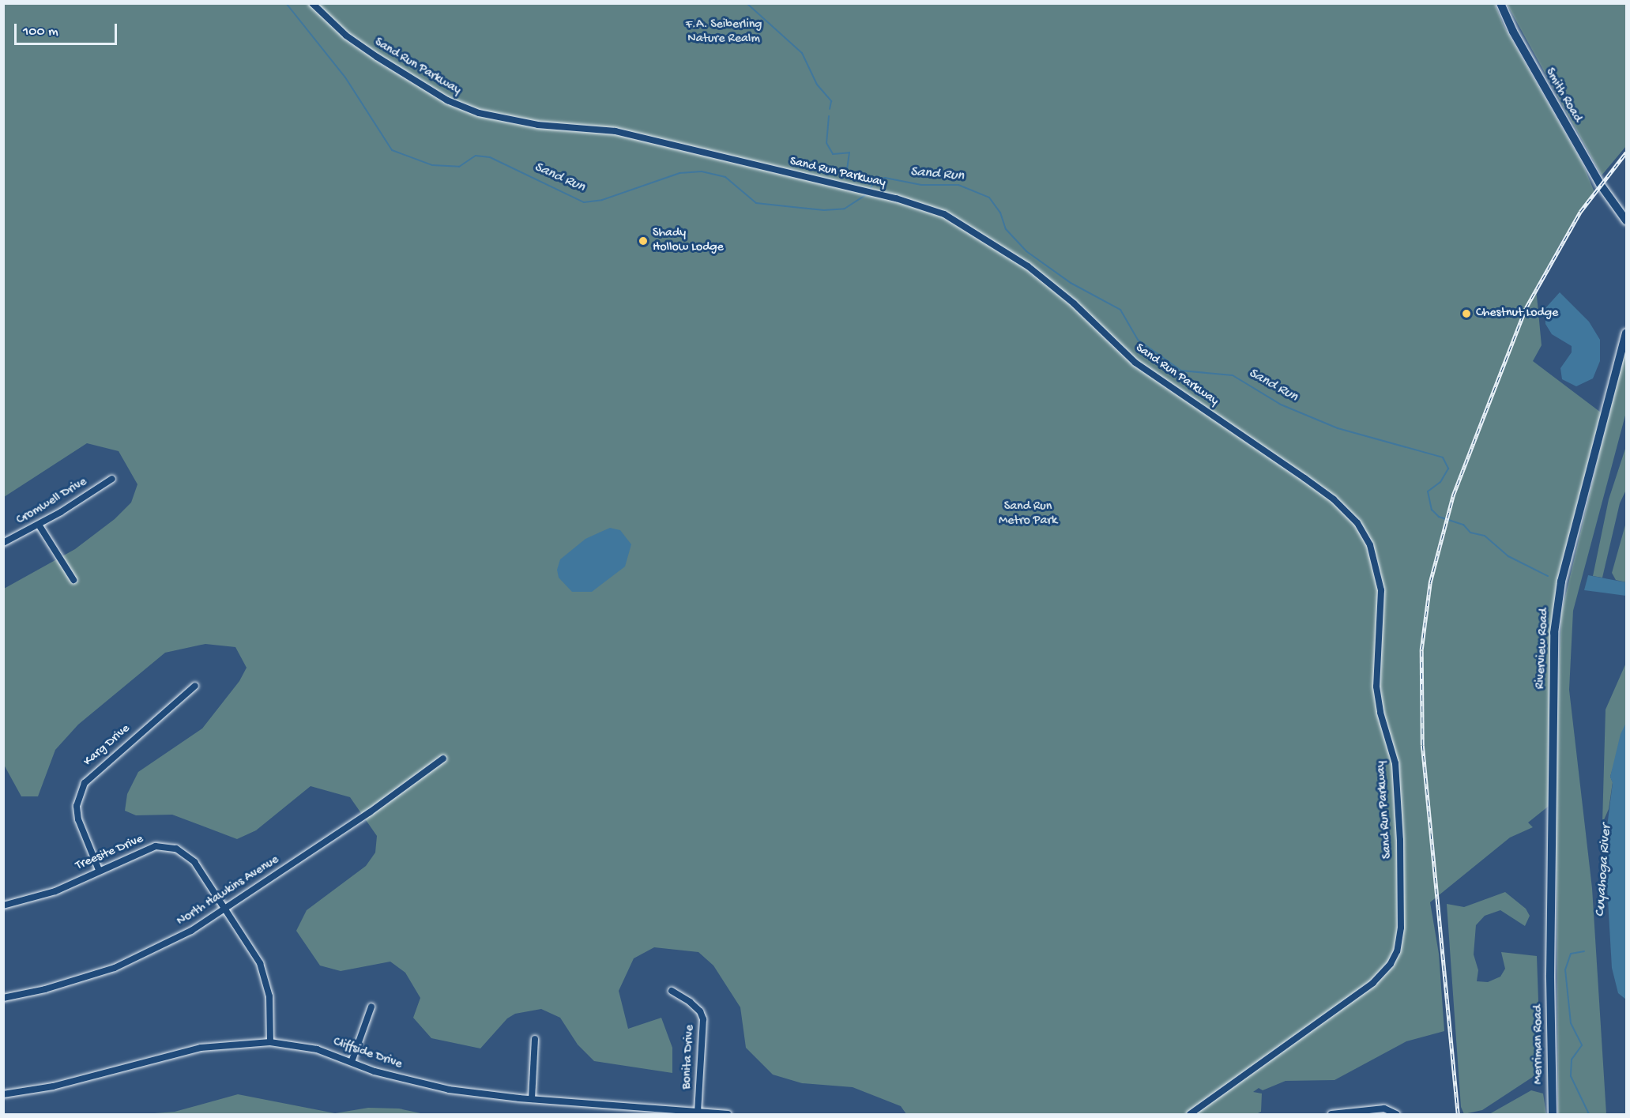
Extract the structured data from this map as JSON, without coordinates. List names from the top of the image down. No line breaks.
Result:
{"streets":{"main road":["Smith Road","Riverview Road","Merriman Road"],"street":["Sand Run Parkway","Cromwell Drive","Karg Drive","Treesite Drive","North Hawkins Avenue","Cliffside Drive","Bonita Drive"]},"crossings":[["Riverview Road","Merriman Road"],["Karg Drive","Treesite Drive"],["Treesite Drive","North Hawkins Avenue"],["Treesite Drive","Cliffside Drive"],["Cliffside Drive","Bonita Drive"]],"water":["Sand Run","Cuyahoga River"],"parks":["F.A. Seiberling Nature Realm","Sand Run Metro Park"],"places":["Shady Hollow Lodge","Chestnut Lodge"],"scale_bar":"100 m"}
